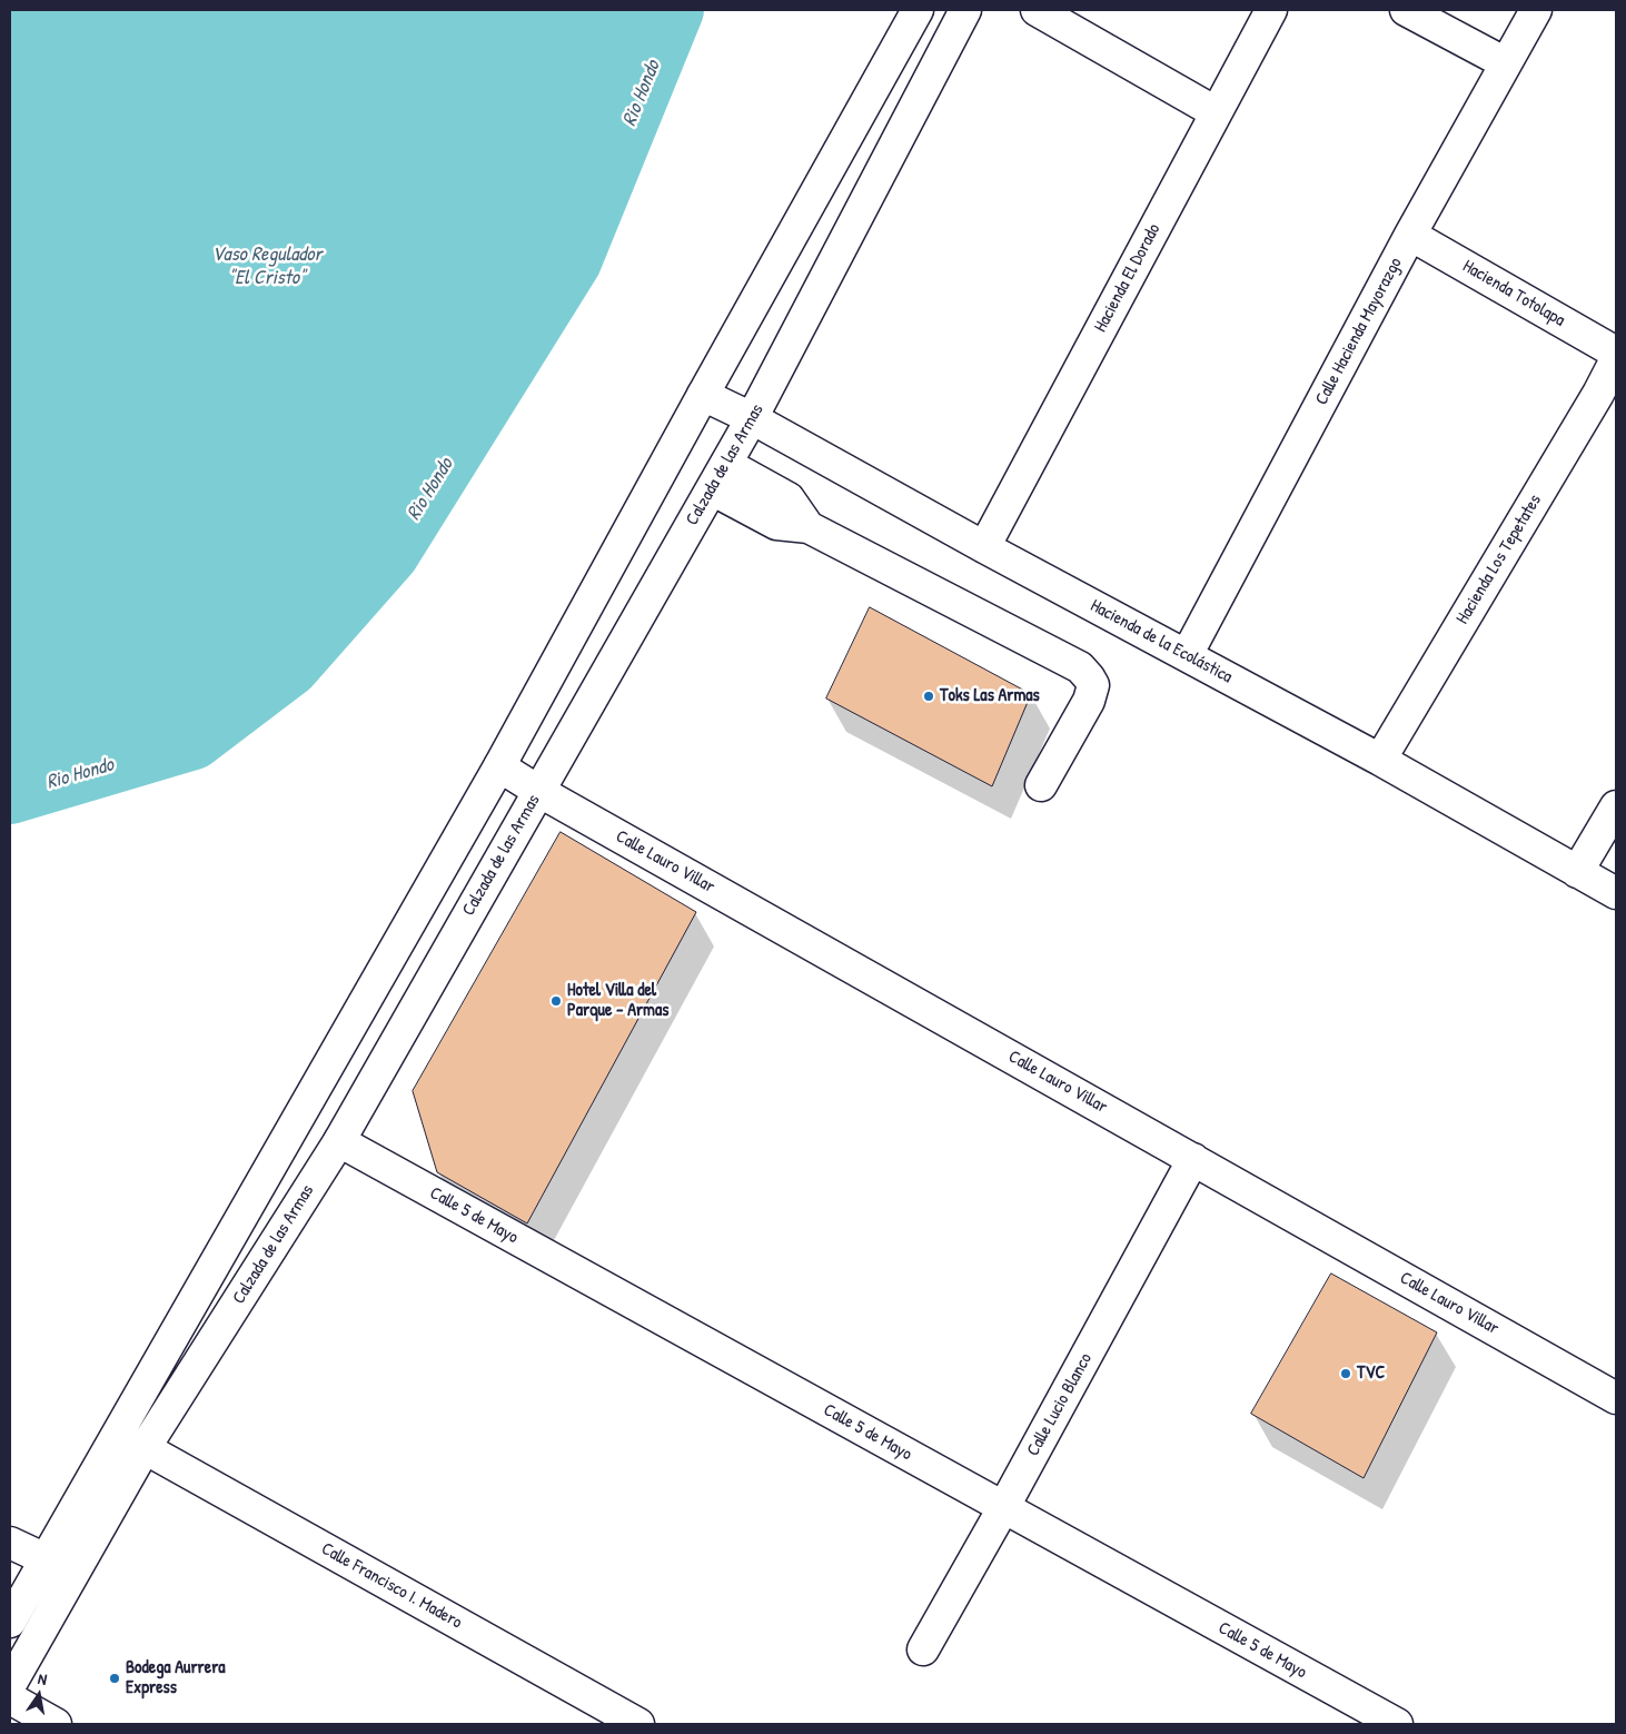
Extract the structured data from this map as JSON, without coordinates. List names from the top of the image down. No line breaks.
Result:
{"streets":{"street":["Hacienda El Dorado","Hacienda Totolapa","Calle Hacienda Mayorazgo","Calzada de las Armas","Hacienda Los Tepetates","Hacienda de la Ecolástica","Calle Lauro Villar","Calle 5 de Mayo","Calle Lucio Blanco","Calle Francisco I. Madero"]},"crossings":[["Hacienda El Dorado","Hacienda de la Ecolástica"],["Hacienda Totolapa","Calle Hacienda Mayorazgo"],["Calle Hacienda Mayorazgo","Hacienda de la Ecolástica"],["Calzada de las Armas","Hacienda de la Ecolástica"],["Calzada de las Armas","Calle Lauro Villar"],["Calzada de las Armas","Calle 5 de Mayo"],["Calzada de las Armas","Calle Francisco I. Madero"],["Hacienda Los Tepetates","Hacienda de la Ecolástica"],["Calle Lauro Villar","Calle Lucio Blanco"],["Calle 5 de Mayo","Calle Lucio Blanco"]],"water":["Rio Hondo","Vaso Regulador \"El Cristo\""],"places":["Toks Las Armas","Hotel Villa del Parque - Armas","TVC","Bodega Aurrera Express"],"north":"top"}
